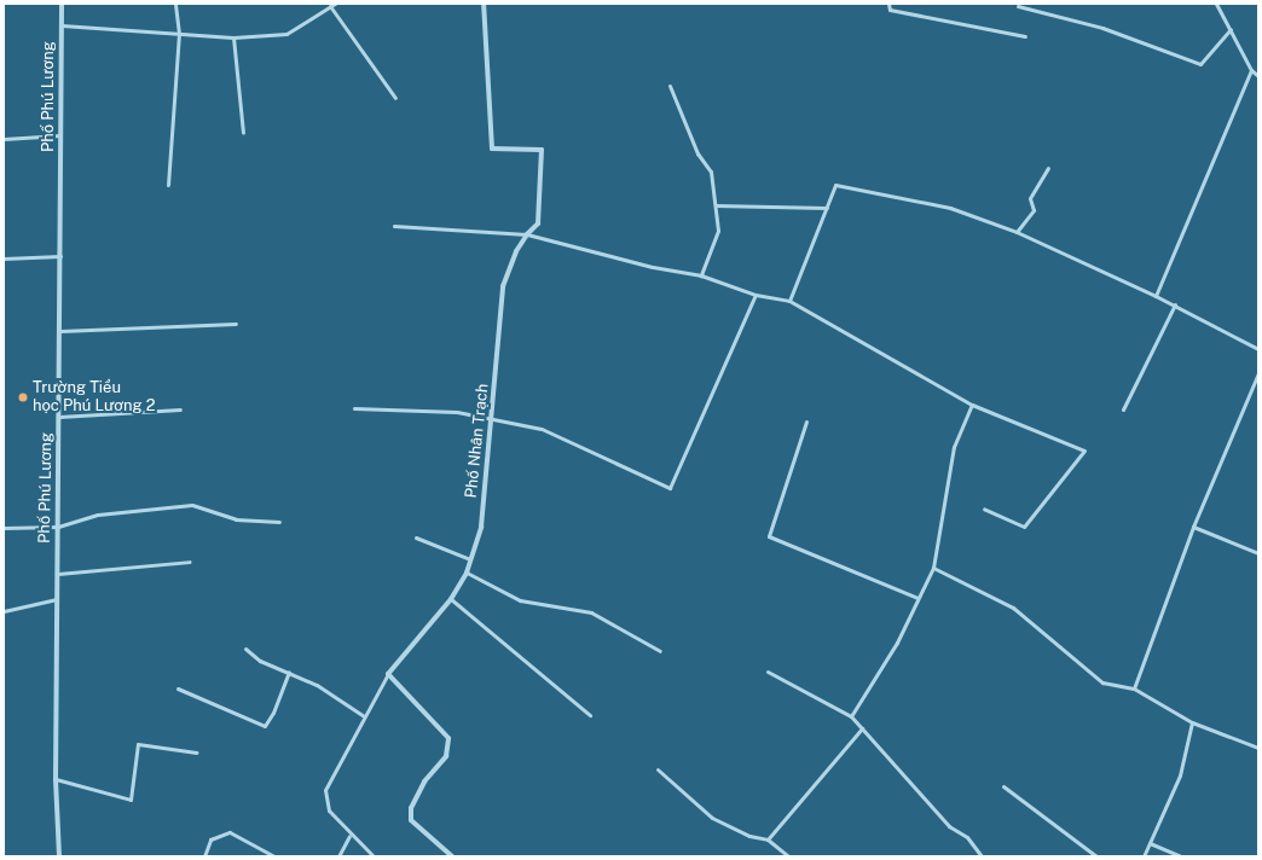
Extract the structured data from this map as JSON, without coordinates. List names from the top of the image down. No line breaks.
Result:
{"streets":{"street":["Phố Phú Lương","Phố Nhân Trạch"]},"places":["Trường Tiểu học Phú Lương 2"]}
